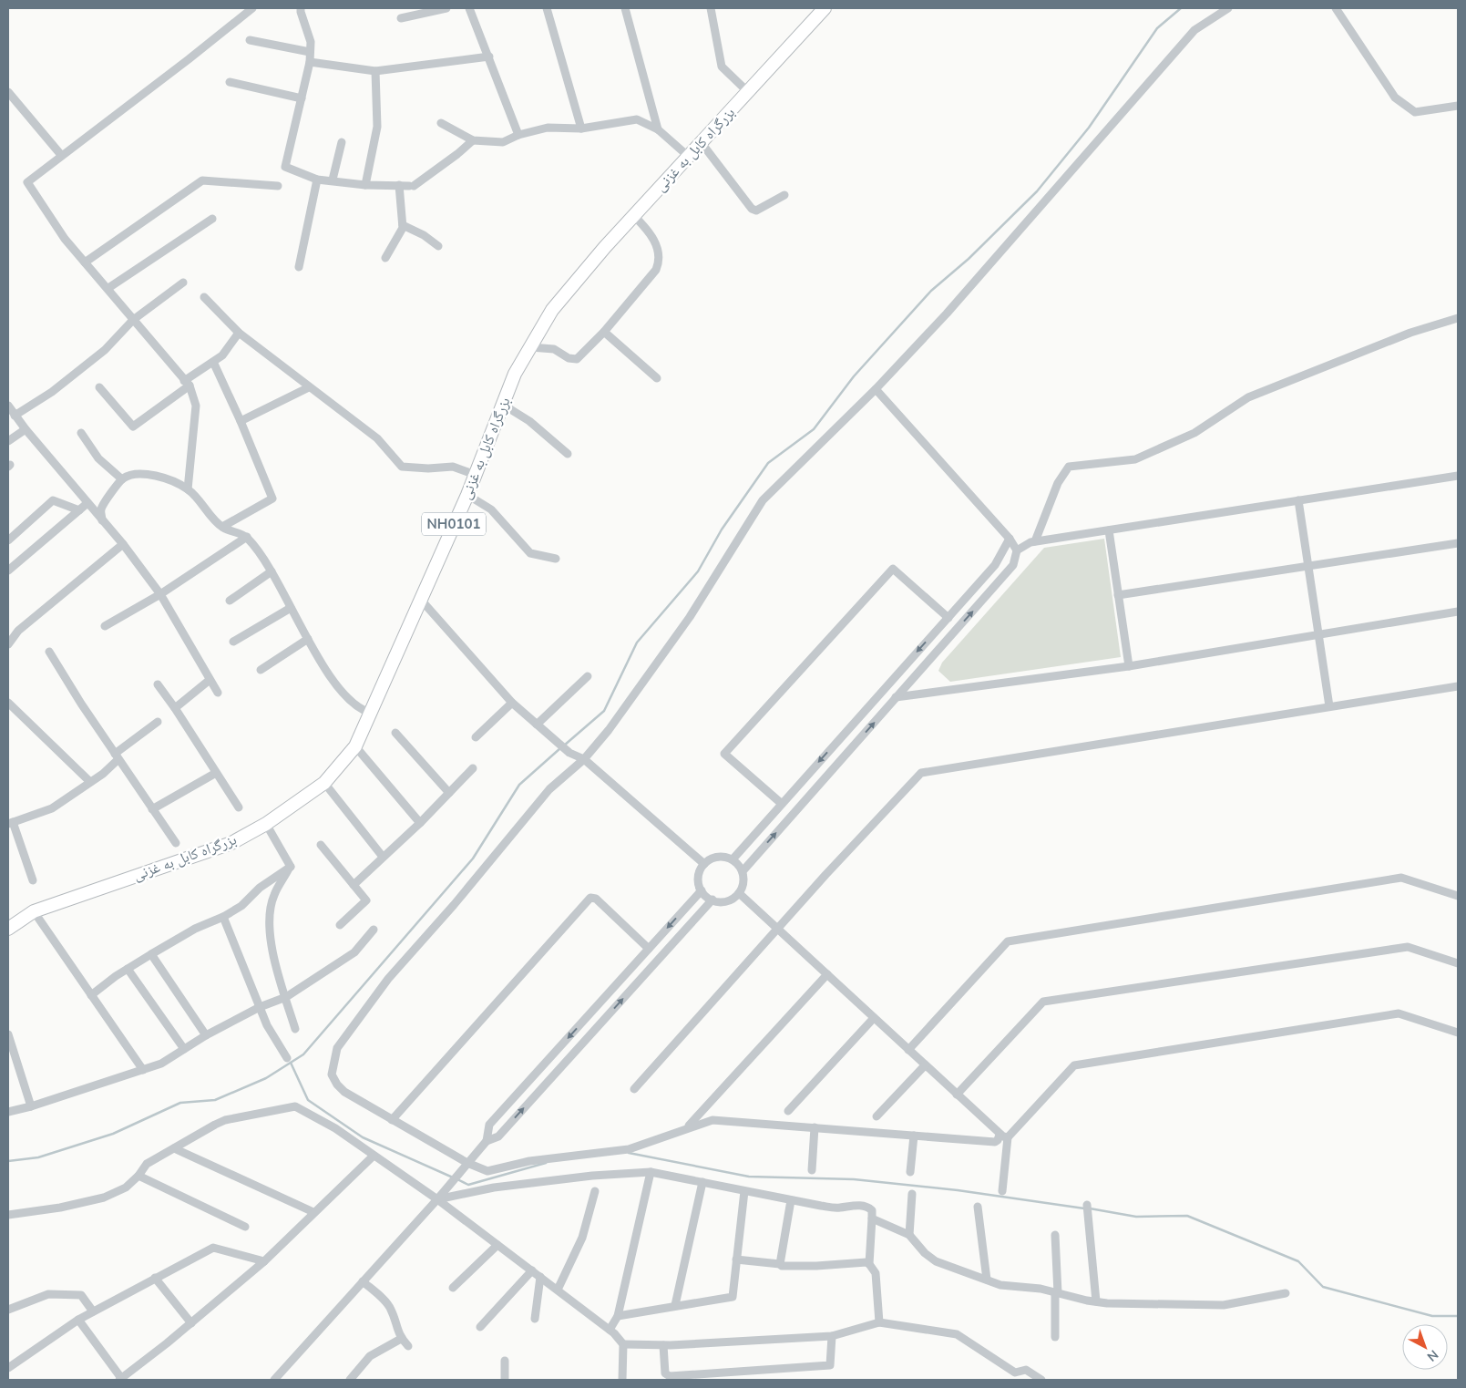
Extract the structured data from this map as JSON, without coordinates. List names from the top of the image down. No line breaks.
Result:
{"streets":{"highway":["بزرگراه کابل به غزنی","NH0101"]},"north":"bottom right"}
